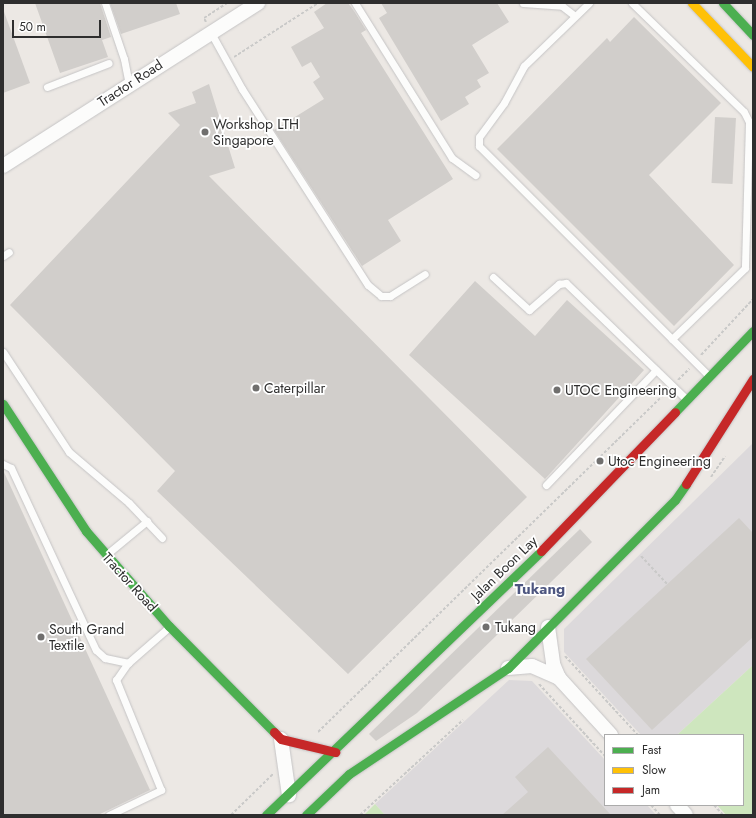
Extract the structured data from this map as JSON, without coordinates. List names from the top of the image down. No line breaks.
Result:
{"streets":{"main road":["Tractor Road","Jalan Boon Lay"]},"districts":["Tukang"],"places":["Workshop LTH Singapore","Caterpillar","UTOC Engineering","Utoc Engineering","Tukang","South Grand Textile"],"legend":["Fast","Slow","Jam"],"scale_bar":"50 m"}
